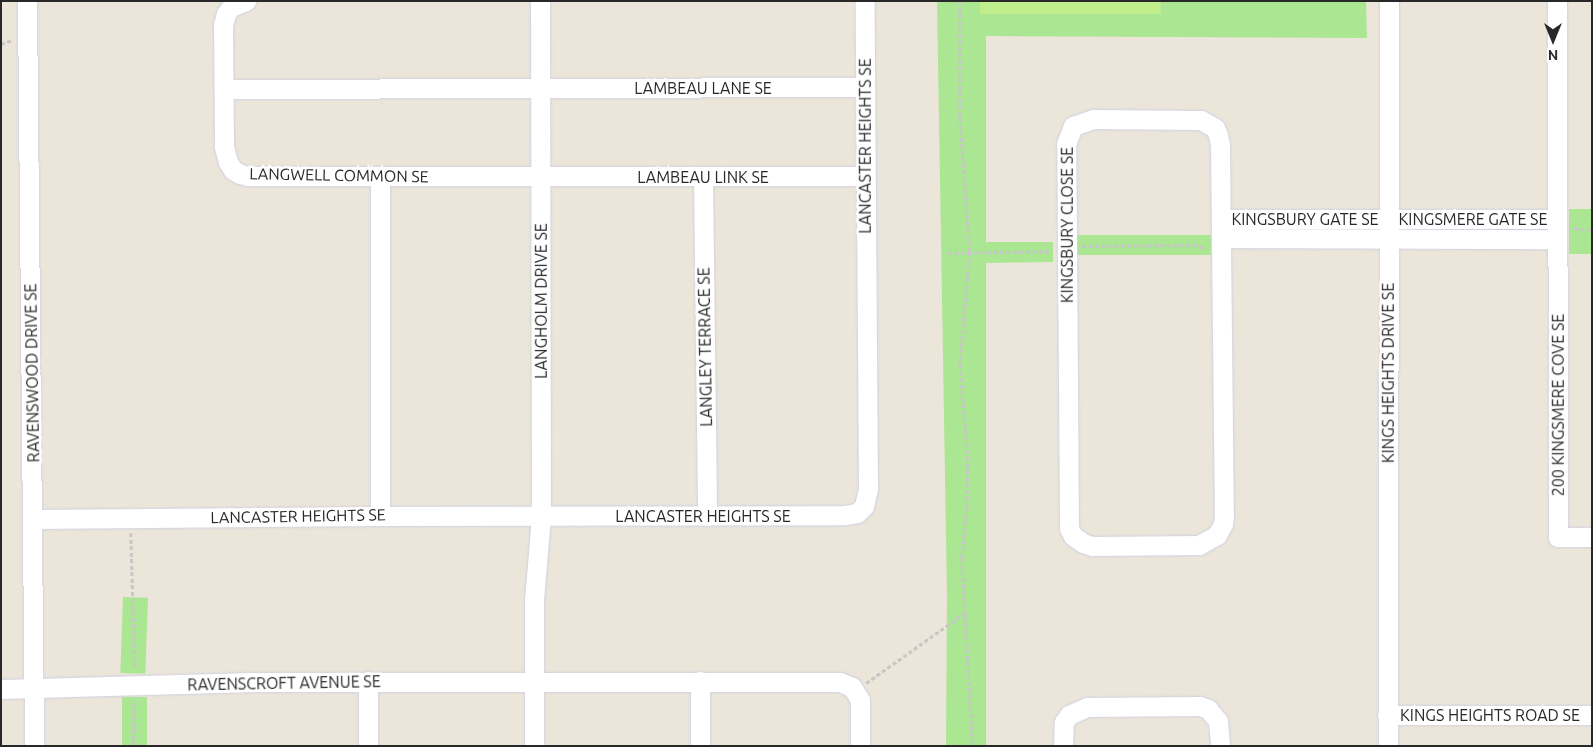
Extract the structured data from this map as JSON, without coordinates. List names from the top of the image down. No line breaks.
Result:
{"streets":{"street":["LAMBEAU LANE SE","LANCASTER HEIGHTS SE","LANGWELL COMMON SE","LAMBEAU LINK SE","KINGSBURY GATE SE","KINGSMERE GATE SE","KINGSBURY CLOSE SE","LANGHOLM DRIVE SE","LANGLEY TERRACE SE","RAVENSWOOD DRIVE SE","KINGS HEIGHTS DRIVE SE","200 KINGSMERE COVE SE","RAVENSCROFT AVENUE SE","KINGS HEIGHTS ROAD SE"]},"crossings":[["LAMBEAU LANE SE","LANCASTER HEIGHTS SE"],["LAMBEAU LANE SE","LANGWELL COMMON SE"],["LAMBEAU LANE SE","LANGHOLM DRIVE SE"],["LANCASTER HEIGHTS SE","LAMBEAU LINK SE"],["LANCASTER HEIGHTS SE","LANGHOLM DRIVE SE"],["LANCASTER HEIGHTS SE","LANGLEY TERRACE SE"],["LANCASTER HEIGHTS SE","RAVENSWOOD DRIVE SE"],["LANGWELL COMMON SE","LAMBEAU LINK SE"],["LANGWELL COMMON SE","LANGHOLM DRIVE SE"],["LAMBEAU LINK SE","LANGHOLM DRIVE SE"],["LAMBEAU LINK SE","LANGLEY TERRACE SE"],["KINGSBURY GATE SE","KINGSMERE GATE SE"],["KINGSBURY GATE SE","KINGSBURY CLOSE SE"],["KINGSBURY GATE SE","KINGS HEIGHTS DRIVE SE"],["KINGSMERE GATE SE","KINGS HEIGHTS DRIVE SE"],["KINGSMERE GATE SE","200 KINGSMERE COVE SE"],["LANGHOLM DRIVE SE","RAVENSCROFT AVENUE SE"],["RAVENSWOOD DRIVE SE","RAVENSCROFT AVENUE SE"],["KINGS HEIGHTS DRIVE SE","KINGS HEIGHTS ROAD SE"]],"north":"bottom"}
